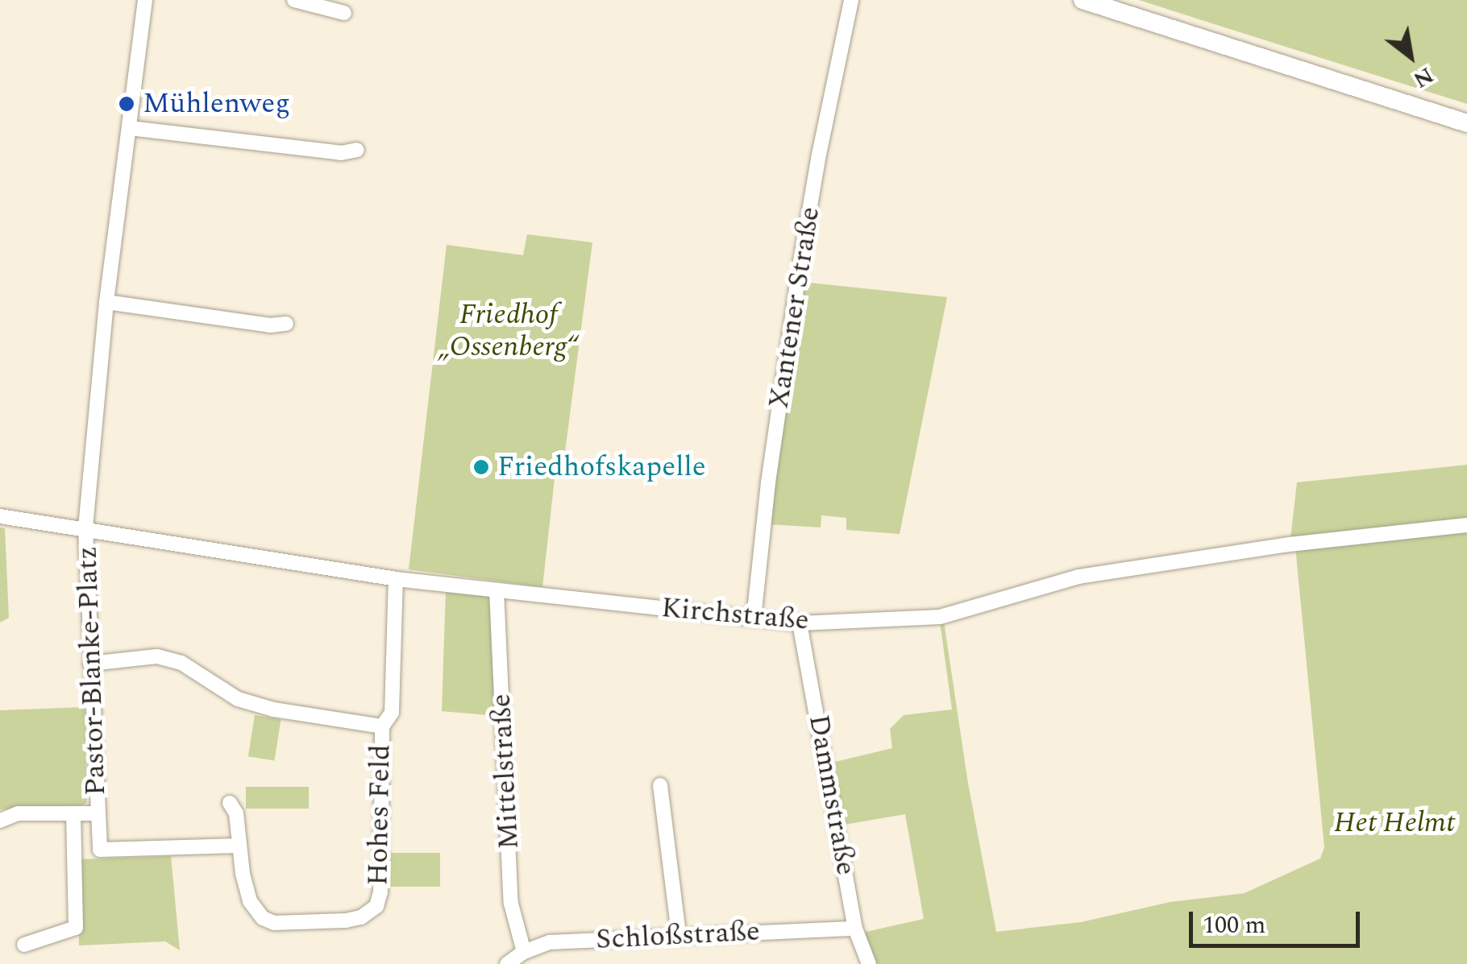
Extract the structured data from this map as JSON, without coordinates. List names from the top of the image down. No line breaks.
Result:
{"streets":{"street":["Xantener Straße","Kirchstraße","Pastor-Blanke-Platz","Mittelstraße","Dammstraße","Hohes Feld","Schloßstraße"]},"crossings":[["Xantener Straße","Kirchstraße"],["Kirchstraße","Pastor-Blanke-Platz"],["Kirchstraße","Mittelstraße"],["Kirchstraße","Dammstraße"],["Kirchstraße","Hohes Feld"],["Pastor-Blanke-Platz","Hohes Feld"],["Mittelstraße","Schloßstraße"],["Dammstraße","Schloßstraße"]],"parks":["Friedhof „Ossenberg“","Het Helmt"],"places":["Mühlenweg","Friedhofskapelle"],"scale_bar":"100 m","north":"bottom right"}
